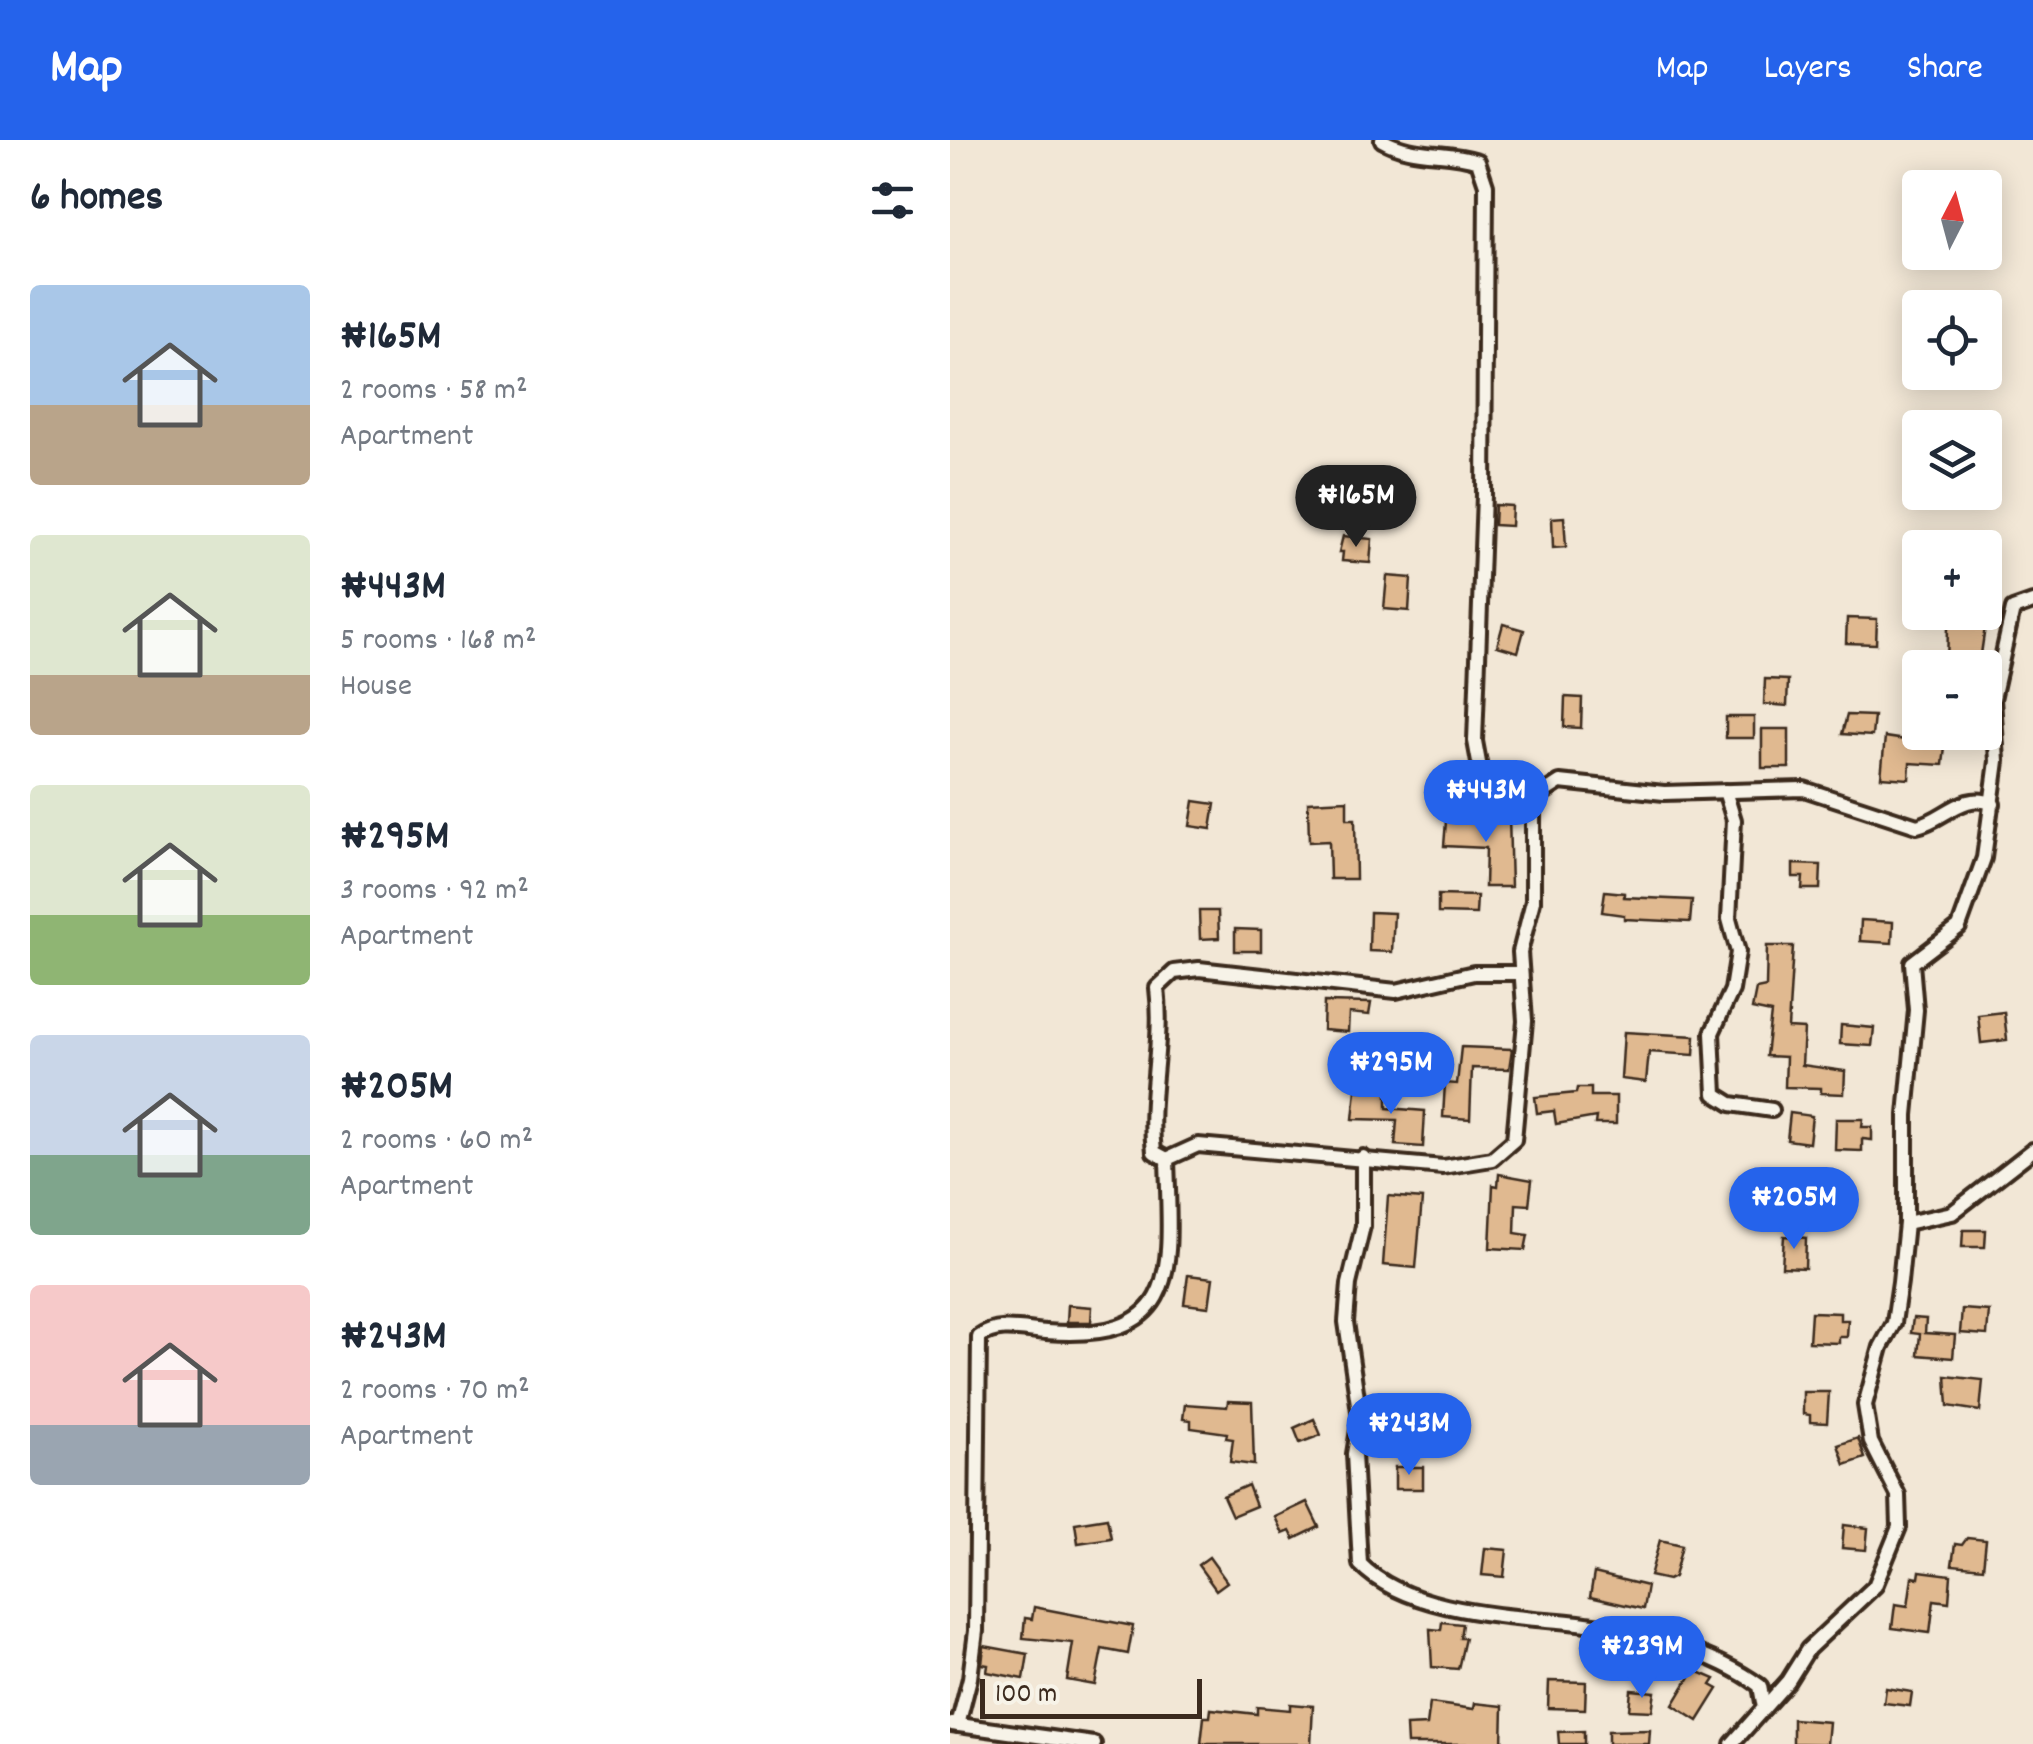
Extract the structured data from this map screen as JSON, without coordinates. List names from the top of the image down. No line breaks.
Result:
{"scale_bar":"100 m","north":"top","page":{"header":"Map","nav":["Map","Layers","Share"],"heading":"6 homes","map_buttons":["+","−"],"list":[{"name":"₦165M","note":"2 rooms · 58 m² · Apartment"},{"name":"₦443M","note":"5 rooms · 168 m² · House"},{"name":"₦295M","note":"3 rooms · 92 m² · Apartment"},{"name":"₦205M","note":"2 rooms · 60 m² · Apartment"},{"name":"₦243M","note":"2 rooms · 70 m² · Apartment"}],"price":["₦165M","₦443M","₦295M","₦205M","₦243M","₦239M"],"scale":"100 m"}}
